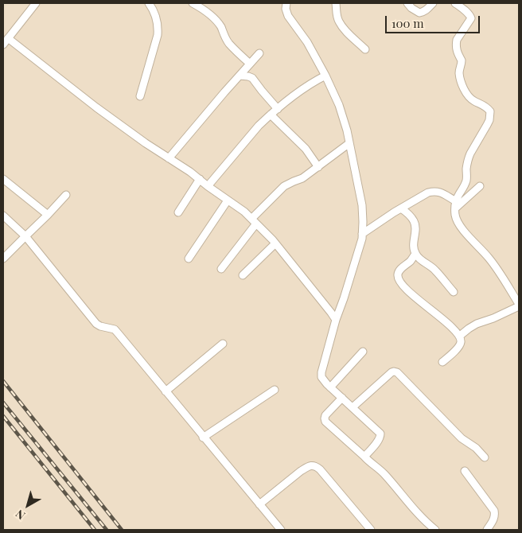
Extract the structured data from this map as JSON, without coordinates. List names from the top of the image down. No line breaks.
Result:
{"scale_bar":"100 m","north":"bottom left"}
